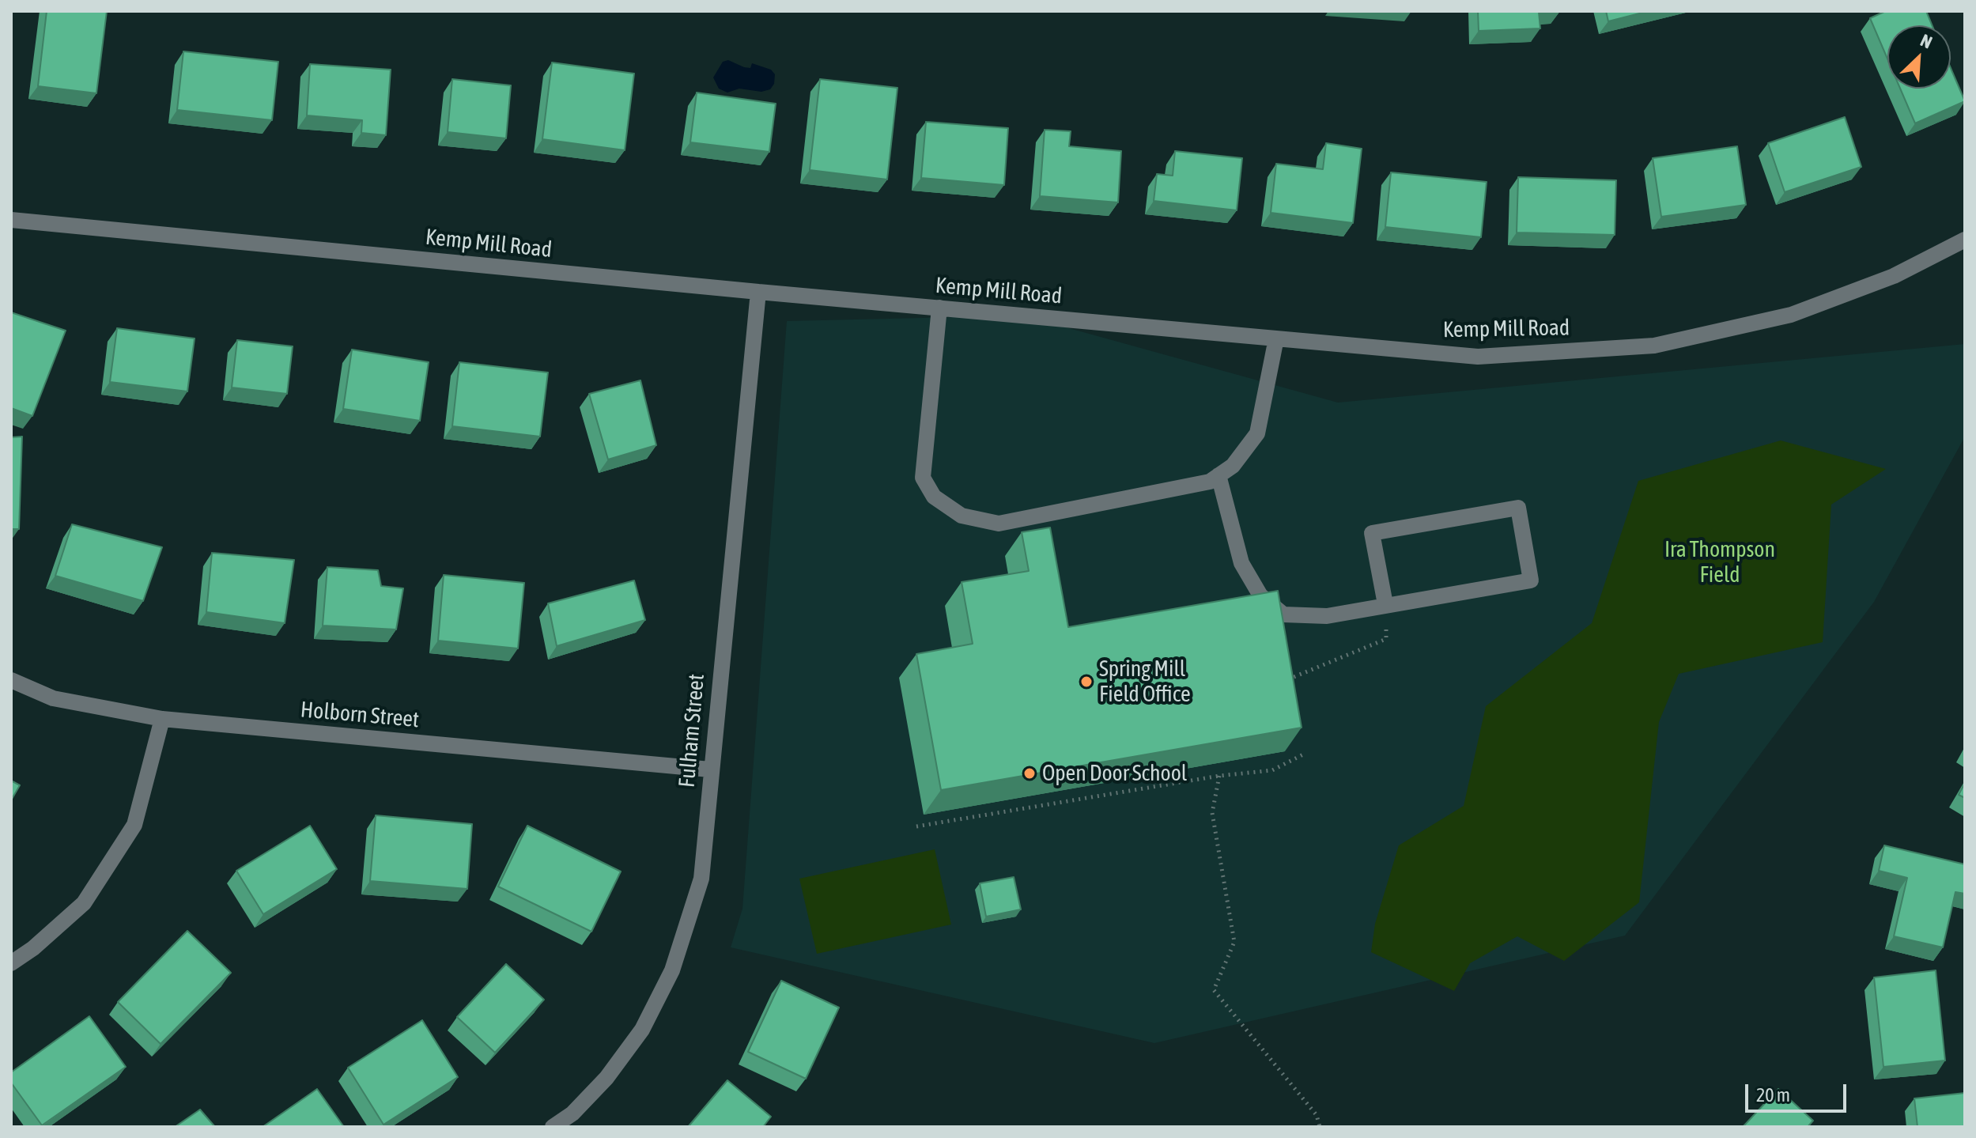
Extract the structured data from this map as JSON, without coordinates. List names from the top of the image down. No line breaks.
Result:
{"streets":{"street":["Kemp Mill Road","Holborn Street","Fulham Street"]},"crossings":[["Kemp Mill Road","Fulham Street"],["Holborn Street","Fulham Street"]],"parks":["Ira Thompson Field"],"places":["Spring Mill Field Office","Open Door School"],"scale_bar":"20 m","north":"top right"}
